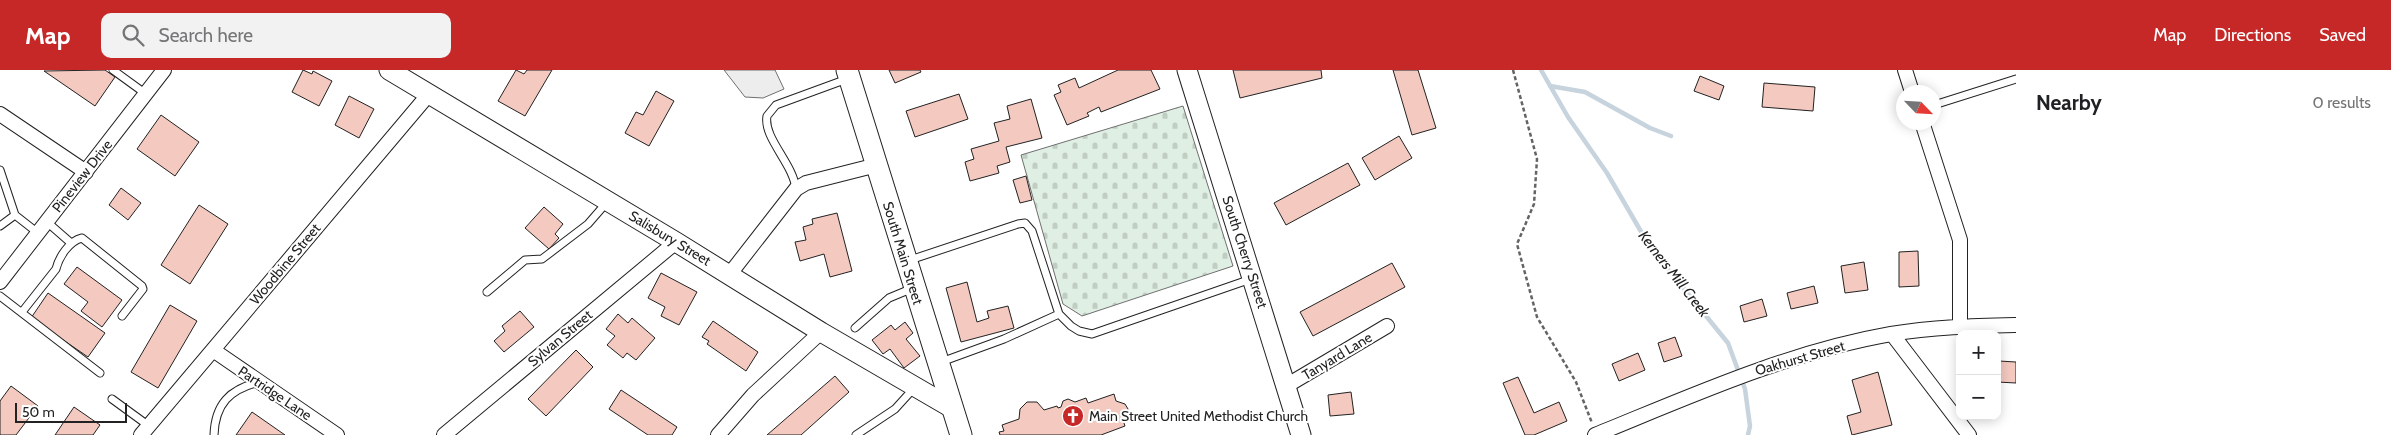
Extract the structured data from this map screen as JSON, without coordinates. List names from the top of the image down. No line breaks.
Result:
{"streets":{"main road":["Salisbury Street","South Cherry Street","South Main Street"],"street":["Pineview Drive","Woodbine Street","Sylvan Street","Tanyard Lane","Oakhurst Street","Partridge Lane"]},"crossings":[["Salisbury Street","South Main Street"],["Salisbury Street","Woodbine Street"],["Salisbury Street","Sylvan Street"],["South Cherry Street","Tanyard Lane"],["Woodbine Street","Partridge Lane"]],"water":["Kerners Mill Creek"],"places":{"church":["Main Street United Methodist Church"]},"scale_bar":"50 m","north":"bottom right","page":{"header":"Map","search":"Search here","nav":["Map","Directions","Saved"],"heading":["Nearby","0 results"],"map_buttons":["+","−"],"scale":"50 m"}}
